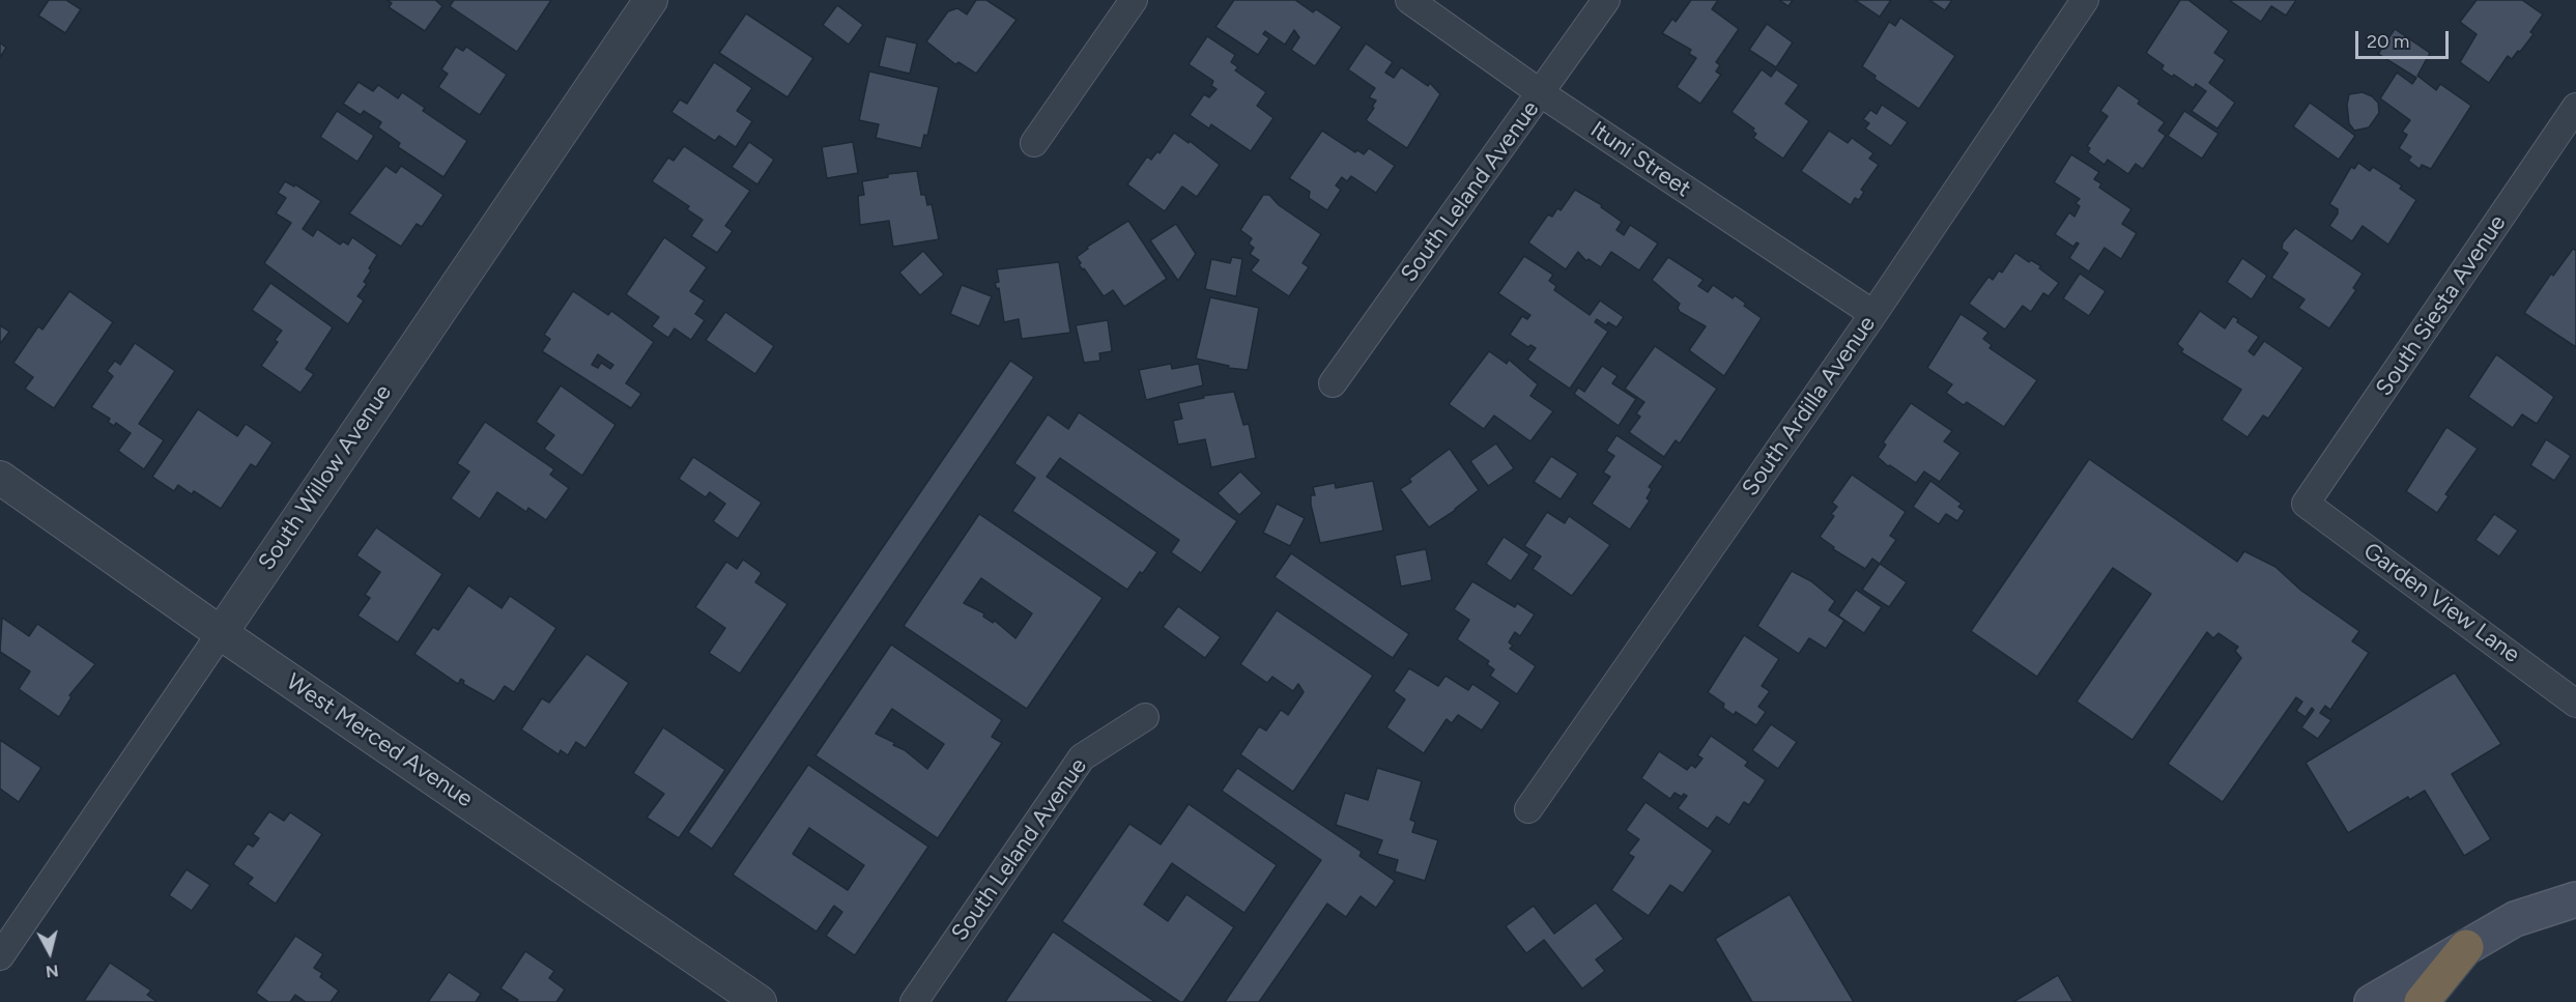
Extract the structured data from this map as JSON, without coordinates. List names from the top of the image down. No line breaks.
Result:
{"streets":{"street":["Ituni Street","South Leland Avenue","South Siesta Avenue","South Ardilla Avenue","South Willow Avenue","Garden View Lane","West Merced Avenue"]},"crossings":[["Ituni Street","South Leland Avenue"],["Ituni Street","South Ardilla Avenue"],["South Siesta Avenue","Garden View Lane"],["South Willow Avenue","West Merced Avenue"]],"scale_bar":"20 m","north":"bottom"}
